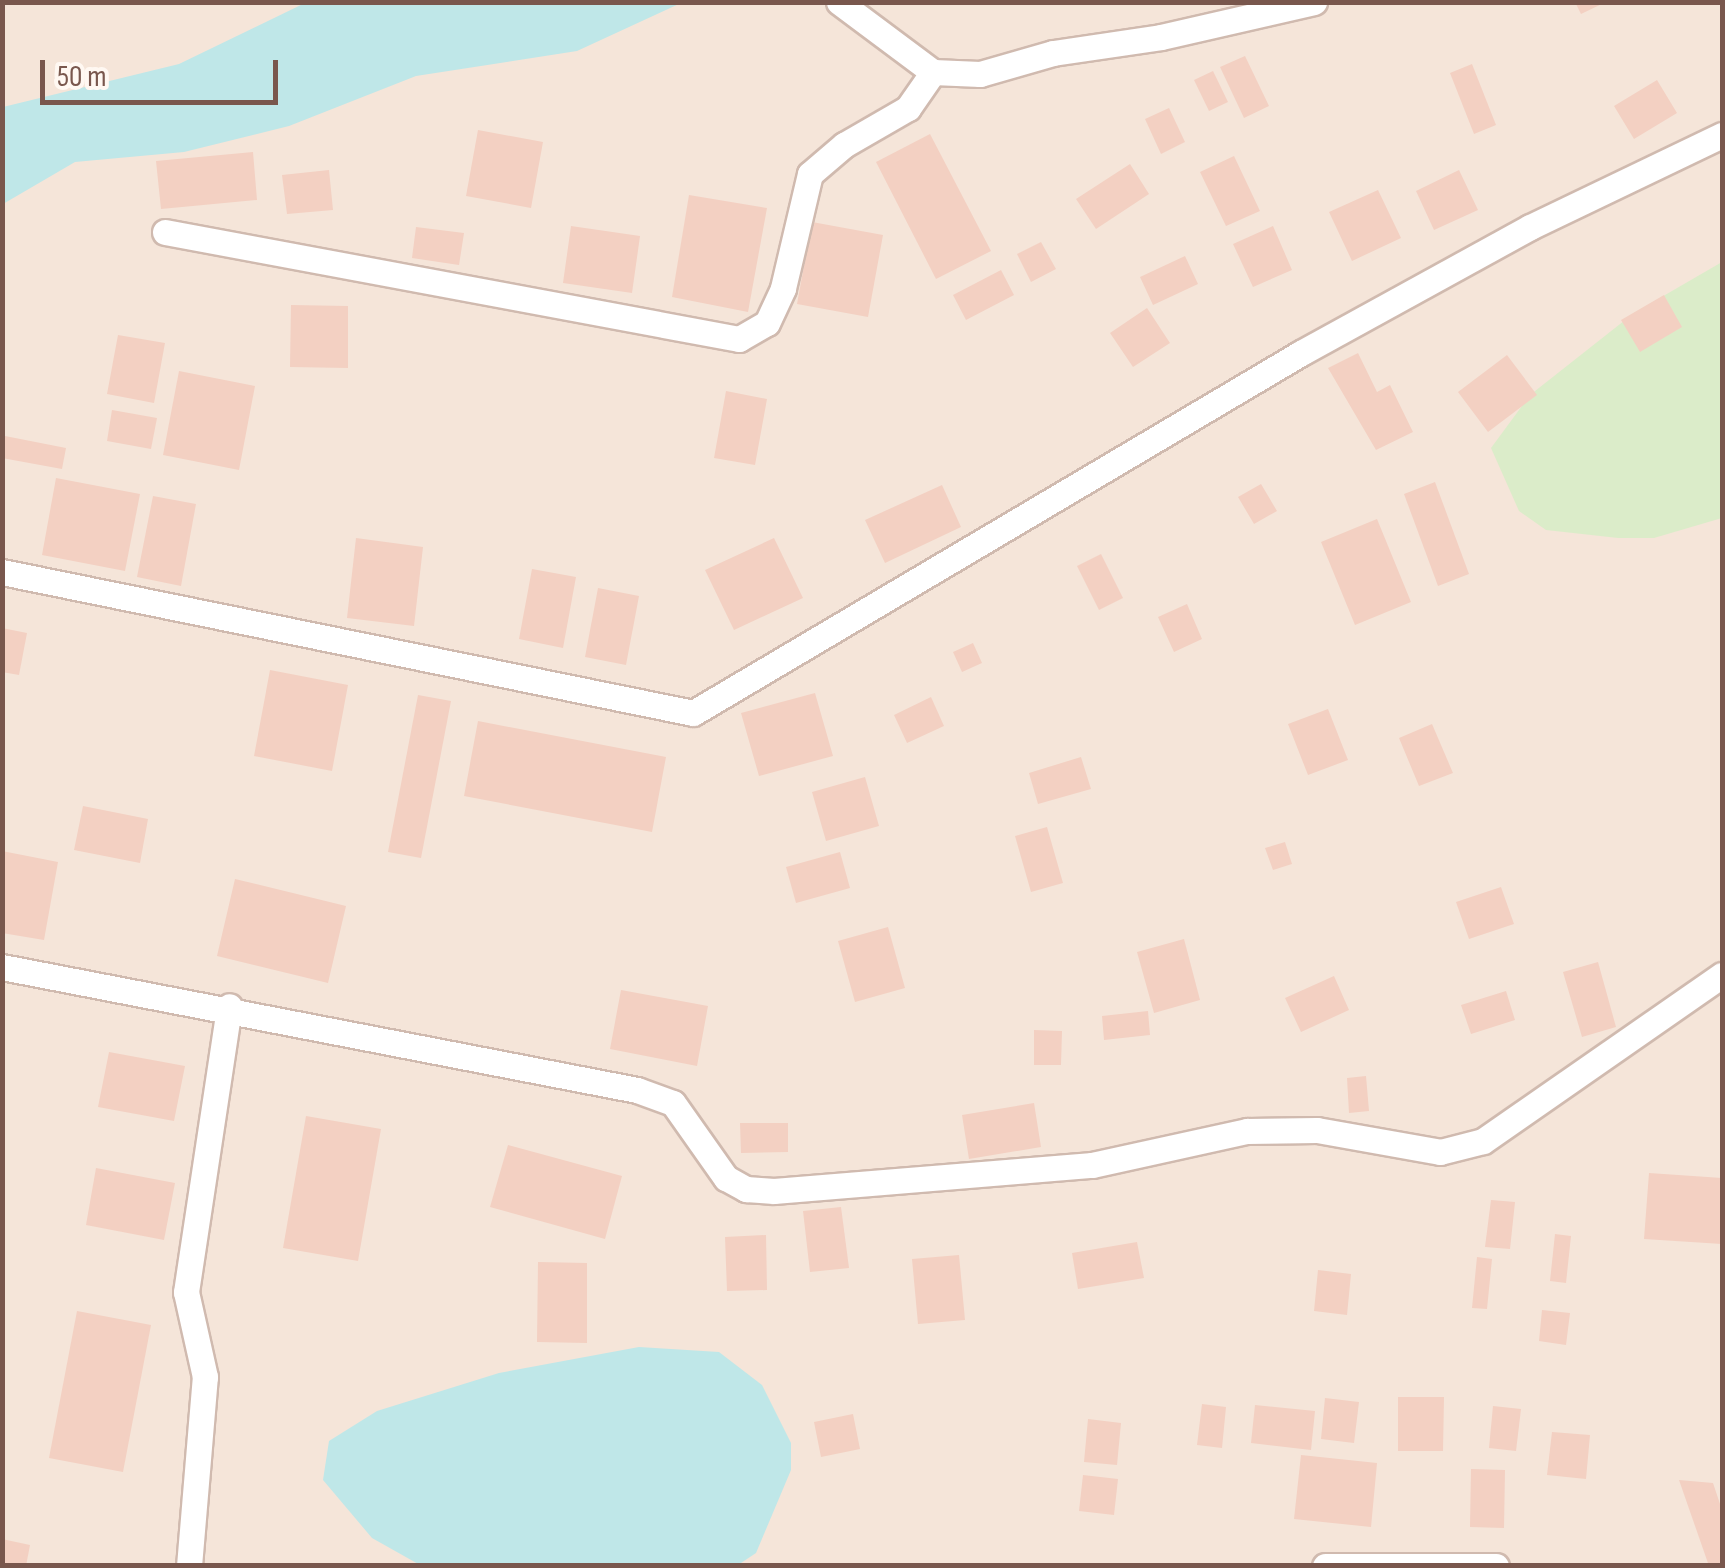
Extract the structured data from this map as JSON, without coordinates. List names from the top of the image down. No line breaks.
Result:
{"scale_bar":"50 m"}
